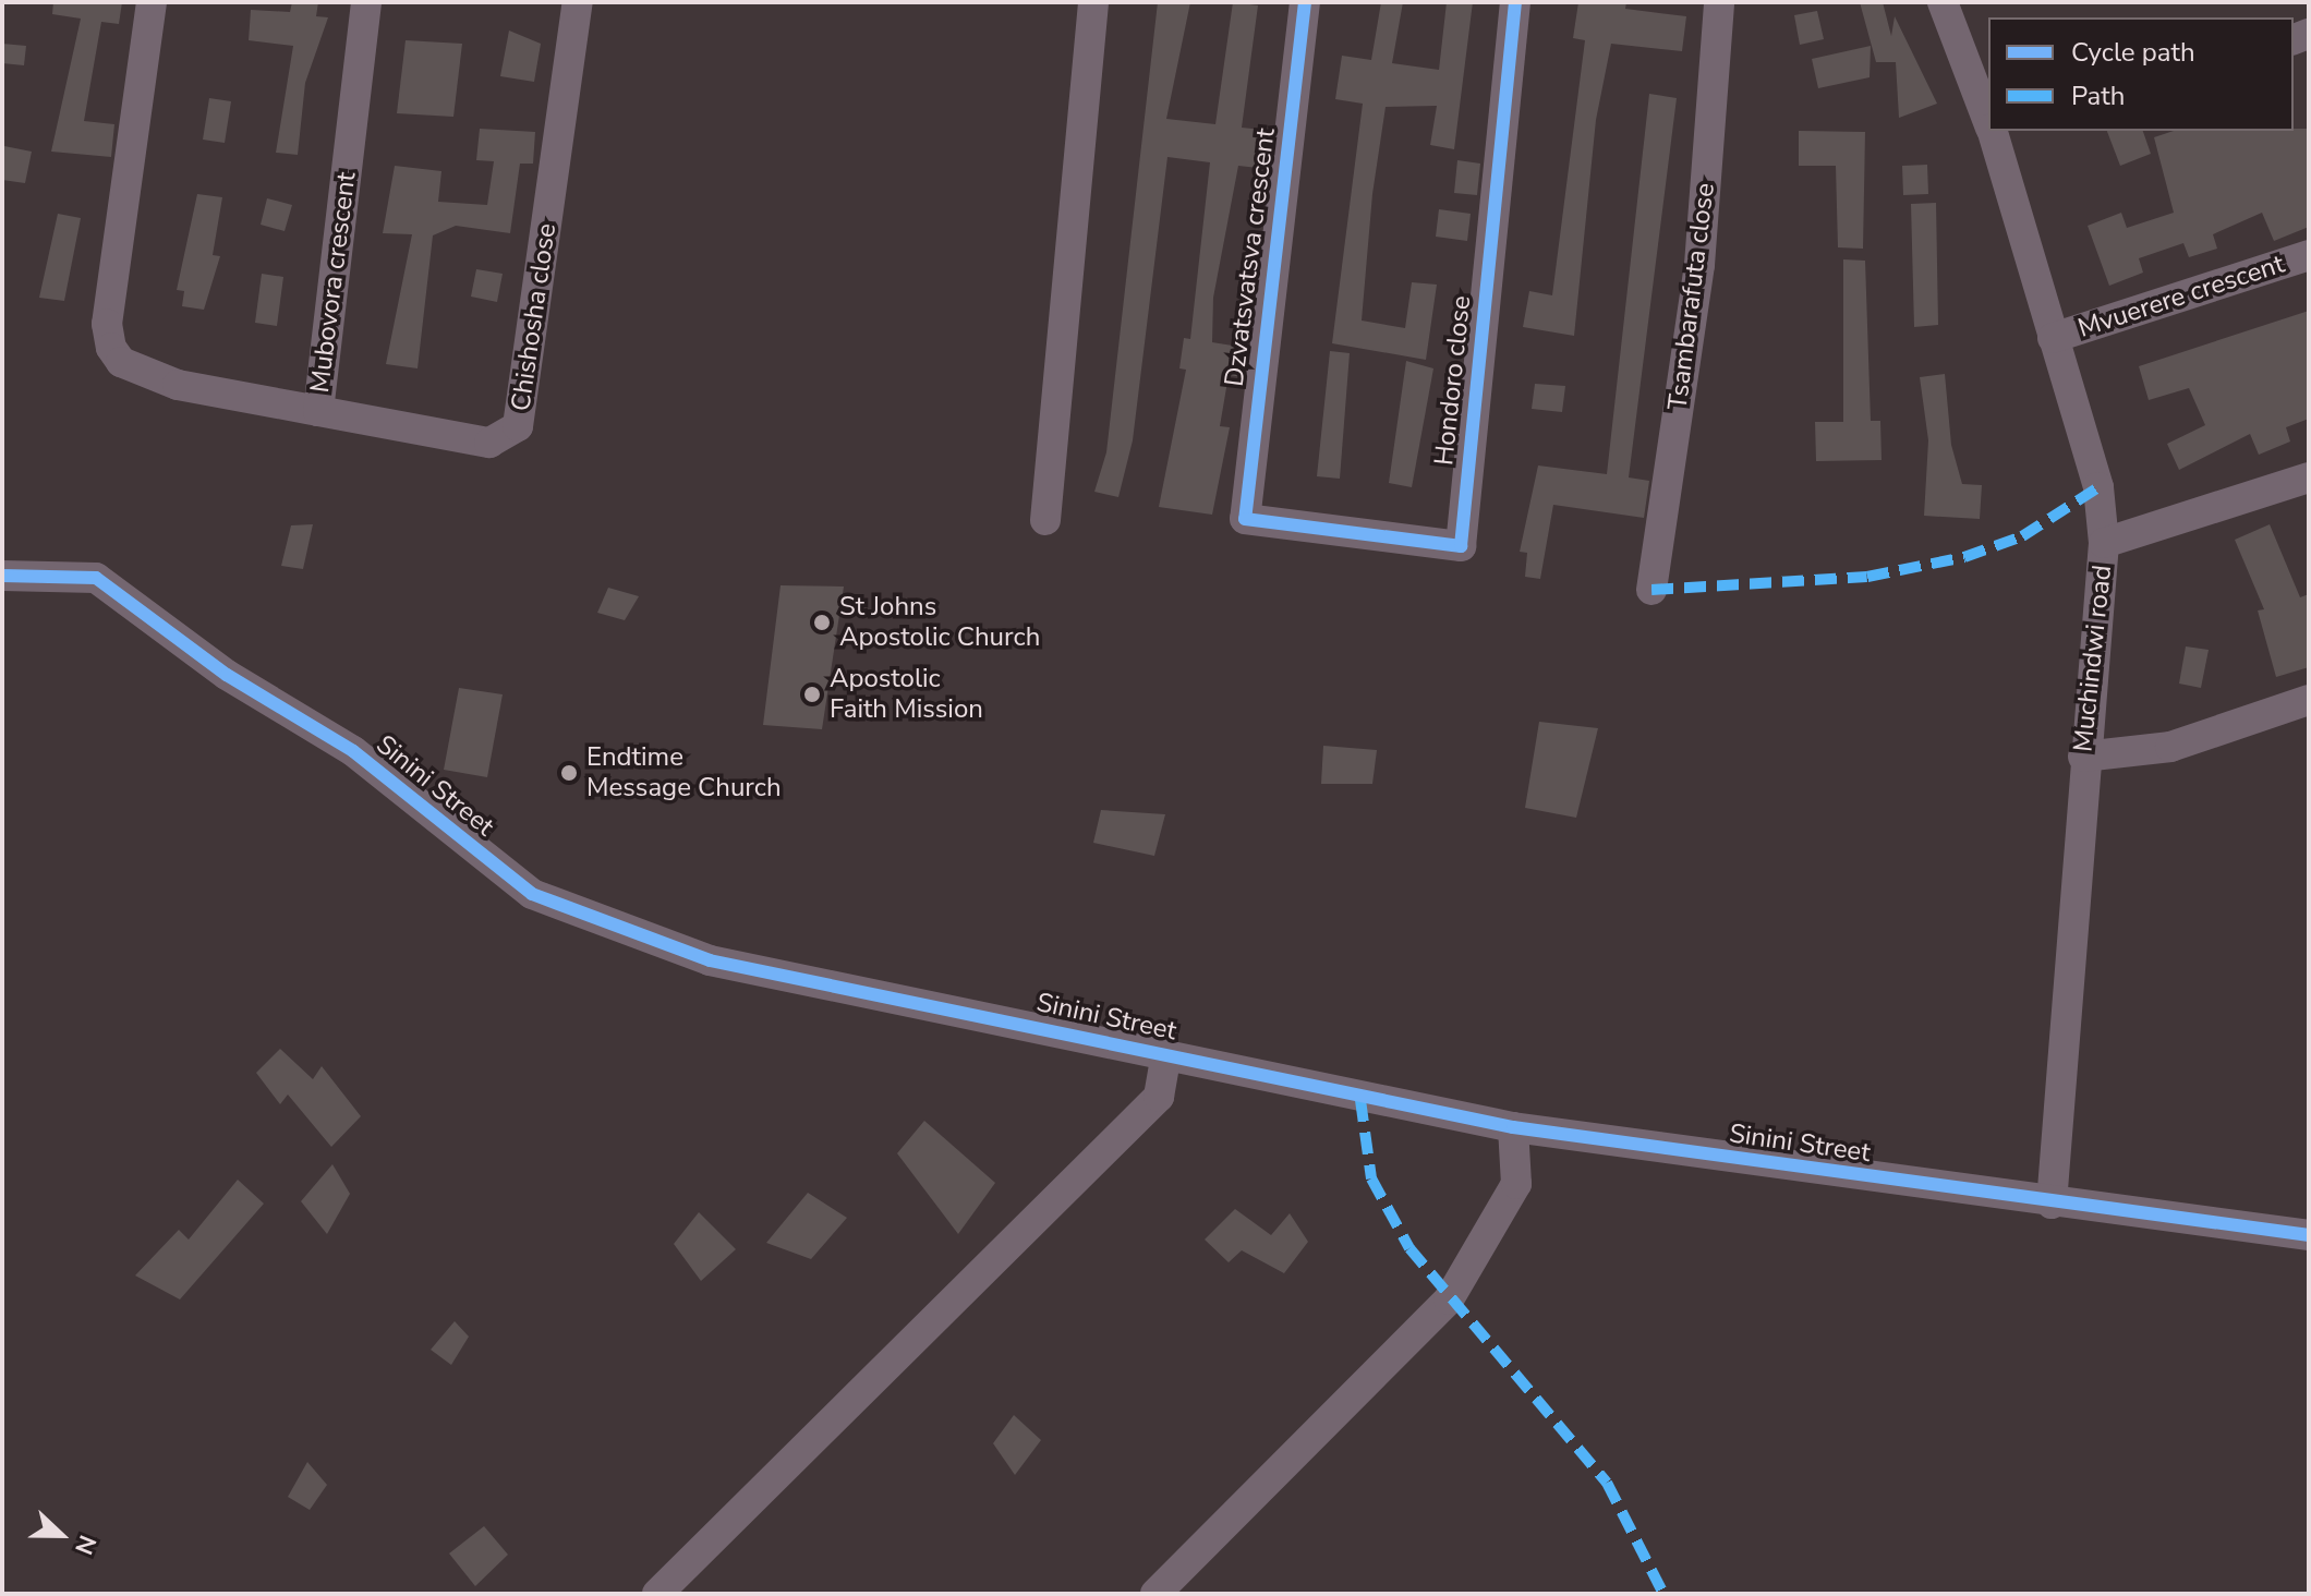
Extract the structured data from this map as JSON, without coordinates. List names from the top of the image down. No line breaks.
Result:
{"streets":{"street":["Dzvatsvatsva crescent","Mubovora crescent","Tsambarafuta close","Mvuerere crescent","Chishosha close","Hondoro close","Muchindwi road","Sinini Street"]},"crossings":[["Dzvatsvatsva crescent","Hondoro close"],["Mubovora crescent","Chishosha close"],["Mvuerere crescent","Muchindwi road"],["Muchindwi road","Sinini Street"]],"places":["St Johns Apostolic Church","Apostolic Faith Mission","Endtime Message Church"],"legend":["Cycle path","Path"],"north":"right"}
